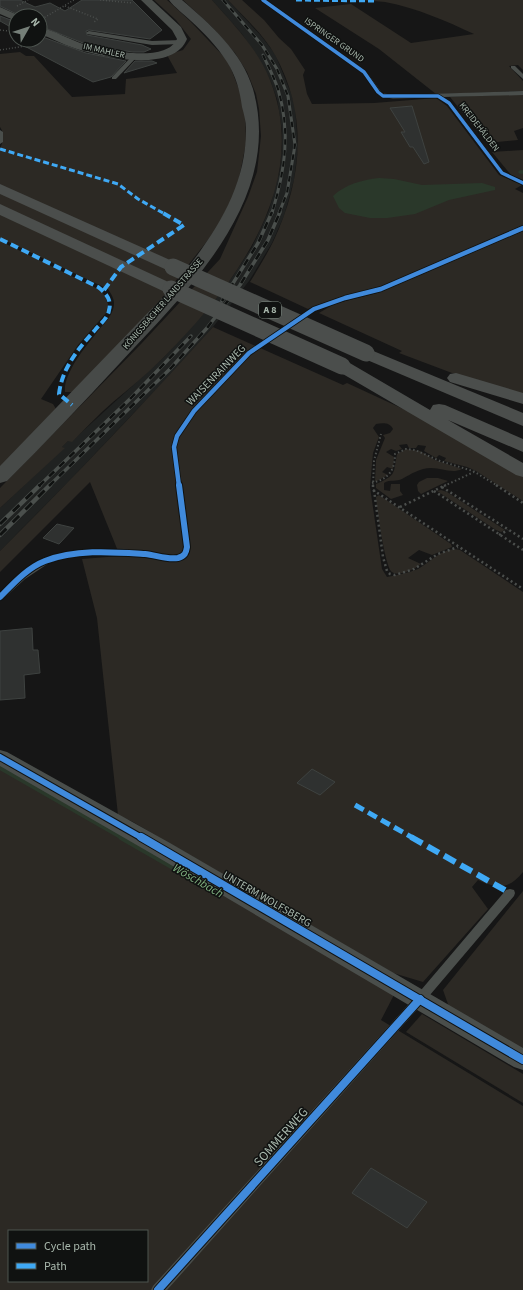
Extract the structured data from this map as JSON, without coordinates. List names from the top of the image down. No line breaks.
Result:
{"streets":{"highway":["A 8"],"main road":["KÖNIGSBACHER LANDSTRASSE"],"street":["IM MAHLER","UNTERM WOLFSBERG"],"lane":["ISPRINGER GRUND","KREIDEHÄLDEN","SOMMERWEG"],"cycle path":["WAISENRAINWEG"]},"crossings":[["ISPRINGER GRUND","KREIDEHÄLDEN"],["UNTERM WOLFSBERG","SOMMERWEG"]],"water":["Wöschbach"],"legend":["Cycle path","Path"],"north":"top right"}
